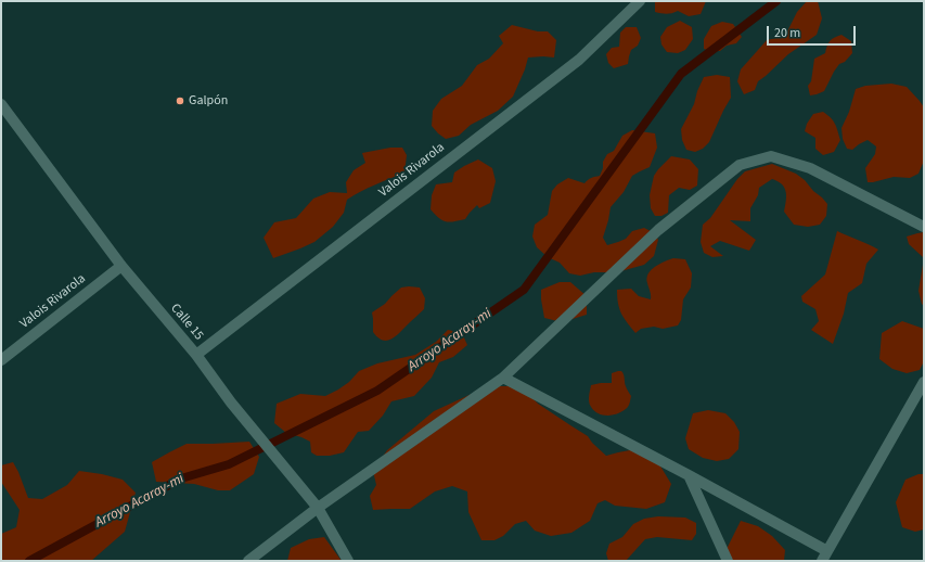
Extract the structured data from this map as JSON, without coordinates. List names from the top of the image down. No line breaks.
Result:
{"streets":{"street":["Valois Rivarola","Calle 15"]},"crossings":[["Valois Rivarola","Calle 15"]],"water":["Arroyo Acaray-mi"],"places":["Galpón"],"scale_bar":"20 m"}
